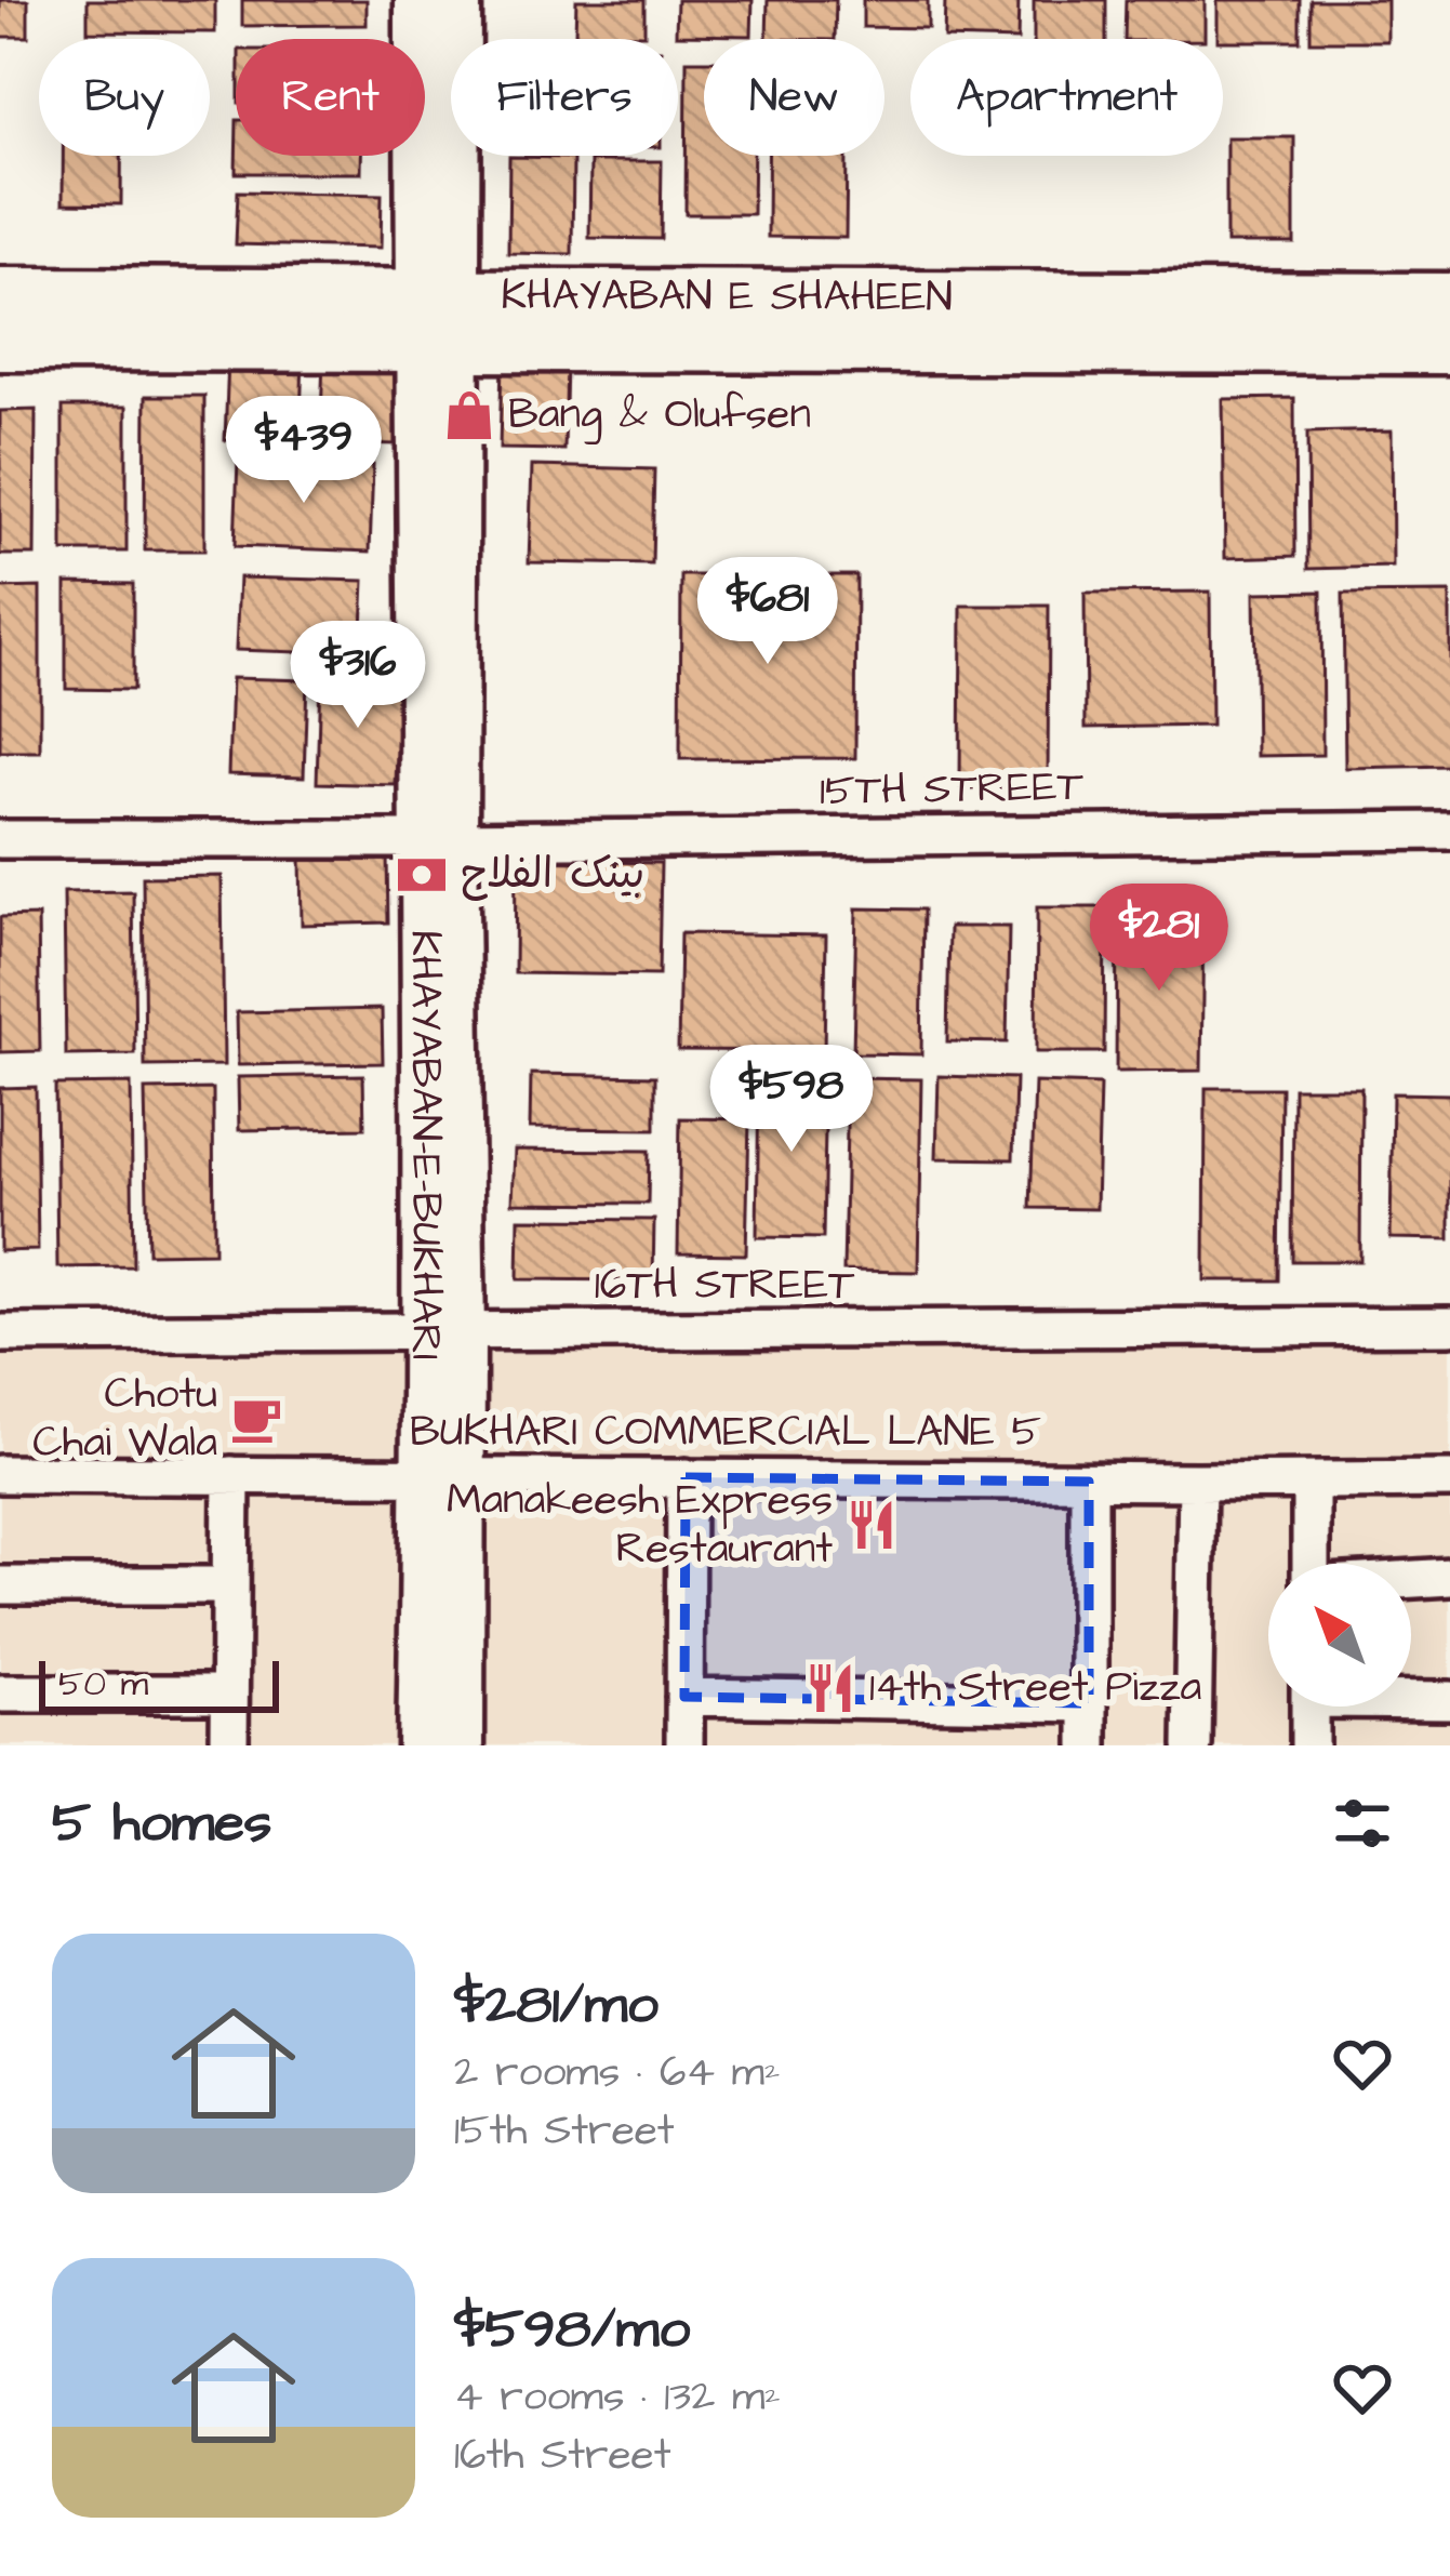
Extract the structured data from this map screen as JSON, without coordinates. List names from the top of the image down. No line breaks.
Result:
{"streets":{"main road":["KHAYABAN E SHAHEEN"],"street":["15TH STREET","KHAYABAN-E-BUKHARI","16TH STREET","BUKHARI COMMERCIAL LANE 5"]},"crossings":[["KHAYABAN E SHAHEEN","KHAYABAN-E-BUKHARI"],["15TH STREET","KHAYABAN-E-BUKHARI"],["KHAYABAN-E-BUKHARI","16TH STREET"],["KHAYABAN-E-BUKHARI","BUKHARI COMMERCIAL LANE 5"]],"places":{"shop":["Bang & Olufsen"],"bank":["بینک الفلاح"],"cafe":["Chotu Chai Wala"],"restaurant":["Manakeesh Express Restaurant","14th Street Pizza"]},"scale_bar":"50 m","north":"top left","page":{"chip":["Buy","Rent","Filters","New","Apartment"],"price":["$439","$681","$316","$281","$598"],"scale":"50 m","heading":"5 homes","list":[{"name":"$281/mo","note":"2 rooms · 64 m² · 15th Street"},{"name":"$598/mo","note":"4 rooms · 132 m² · 16th Street"}]}}
